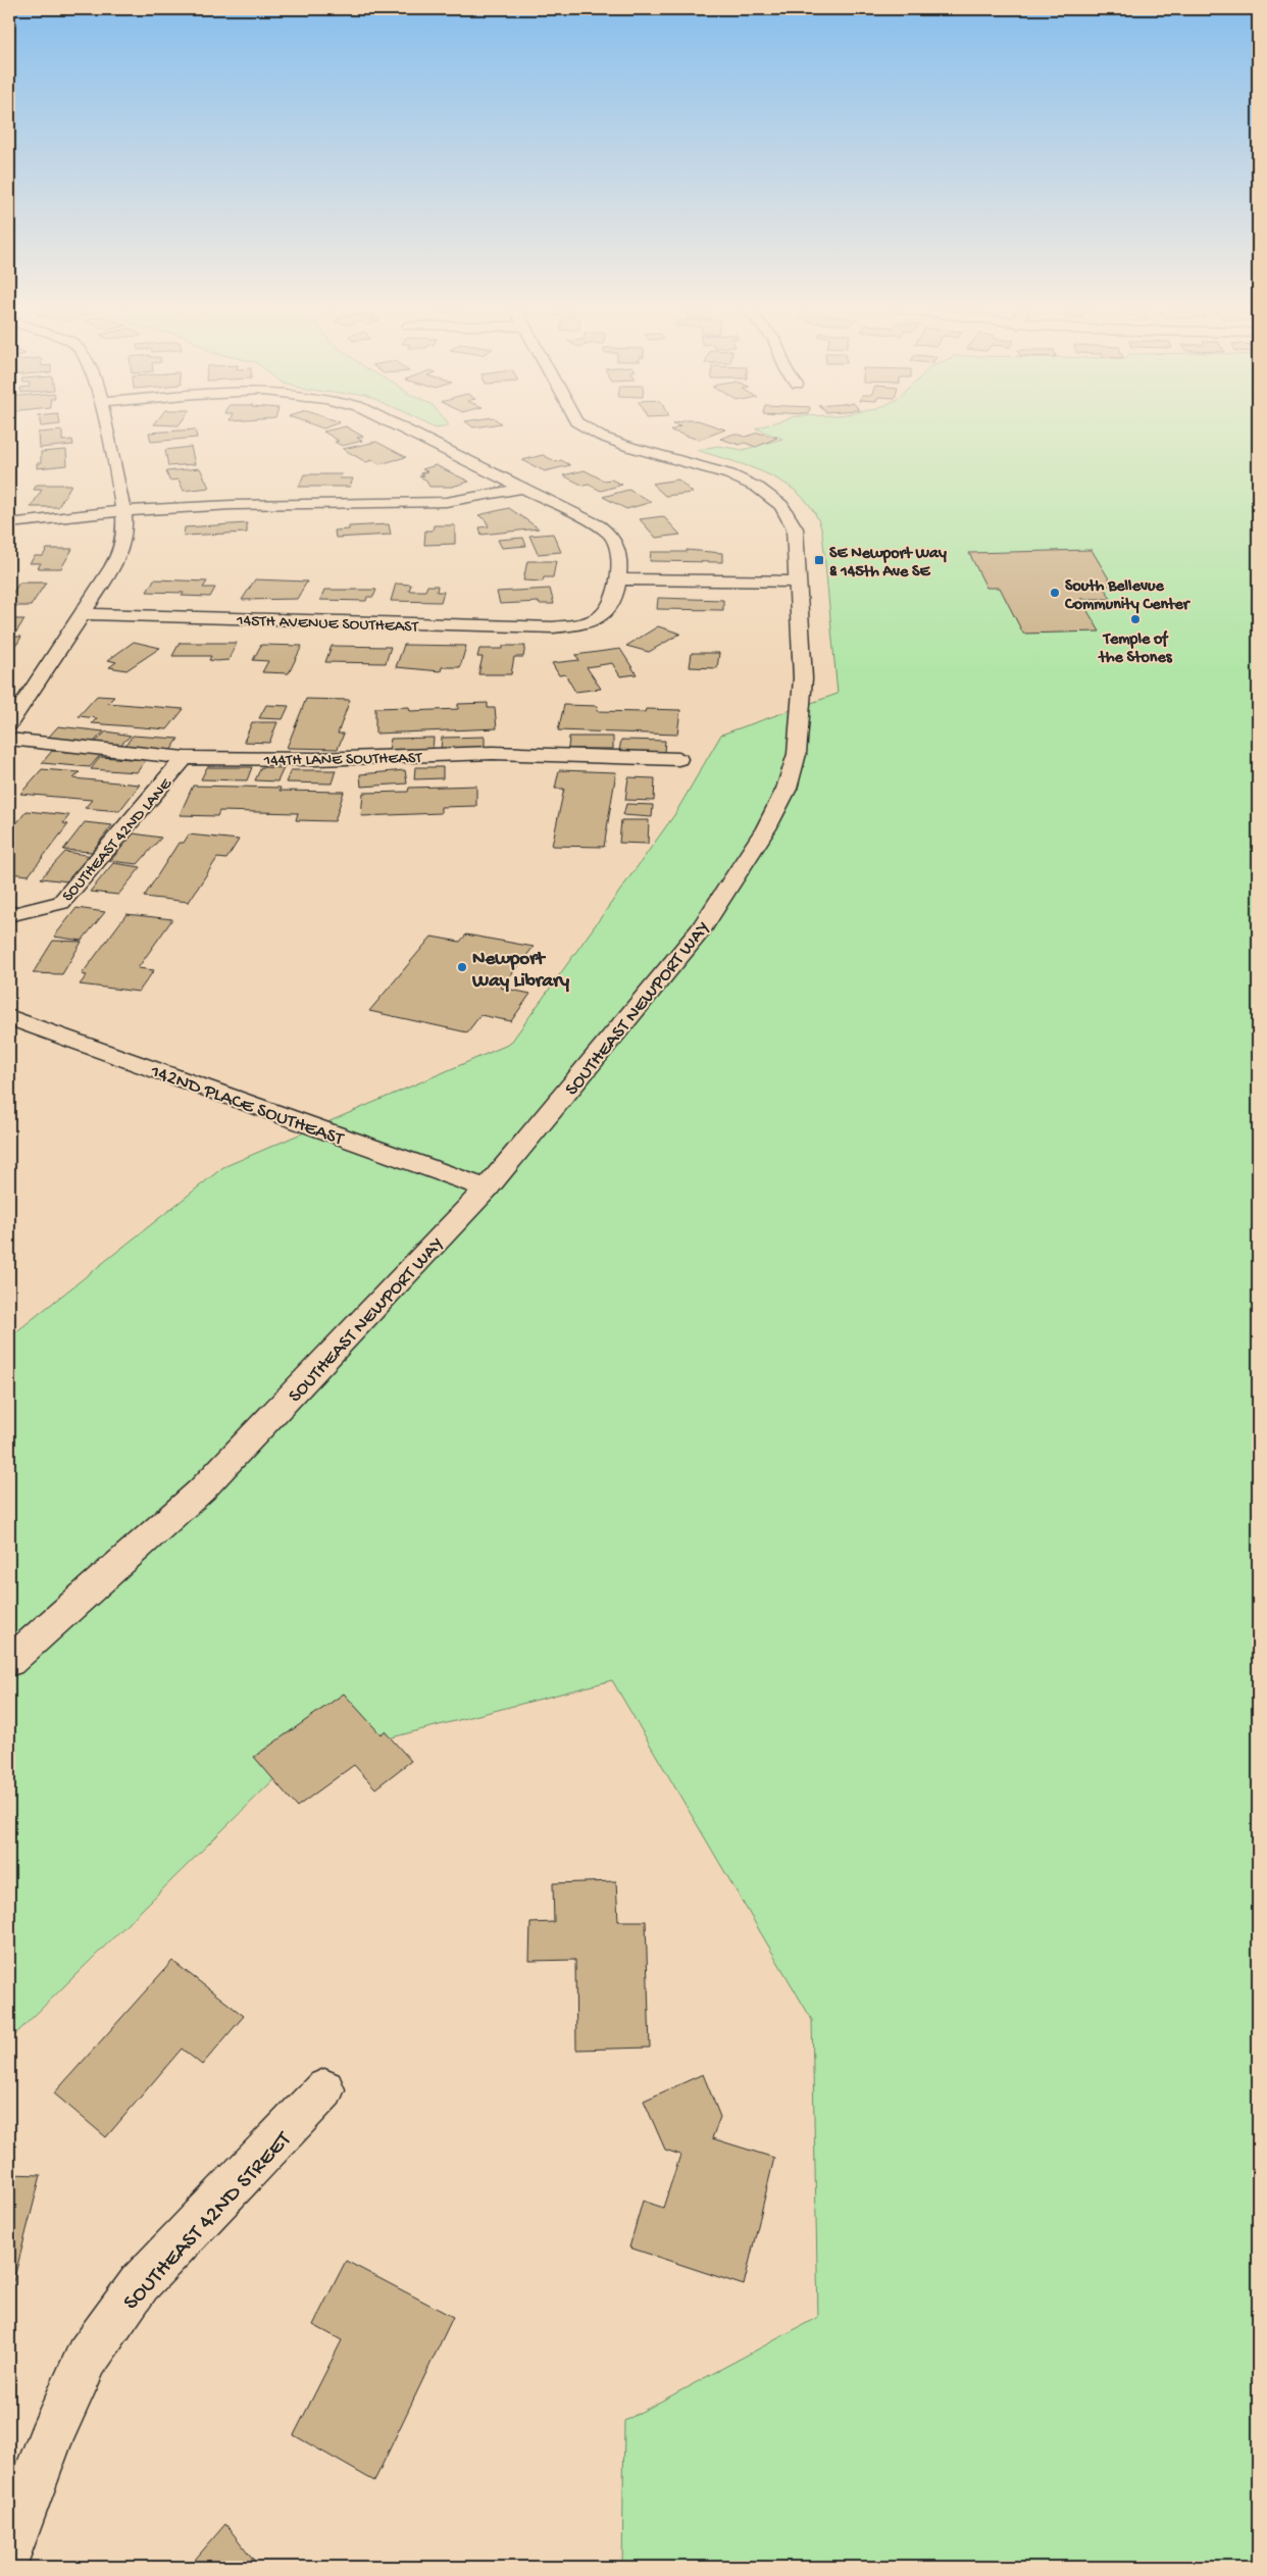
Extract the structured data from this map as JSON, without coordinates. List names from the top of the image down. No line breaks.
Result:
{"streets":{"street":["145TH AVENUE SOUTHEAST","144TH LANE SOUTHEAST","SOUTHEAST 42ND LANE","SOUTHEAST NEWPORT WAY","142ND PLACE SOUTHEAST","SOUTHEAST 42ND STREET"]},"crossings":[["144TH LANE SOUTHEAST","SOUTHEAST 42ND LANE"],["SOUTHEAST NEWPORT WAY","142ND PLACE SOUTHEAST"]],"places":{"transit":["SE Newport Way & 145th Ave SE"],"other":["South Bellevue Community Center","Temple of the Stones","Newport Way Library"]}}
